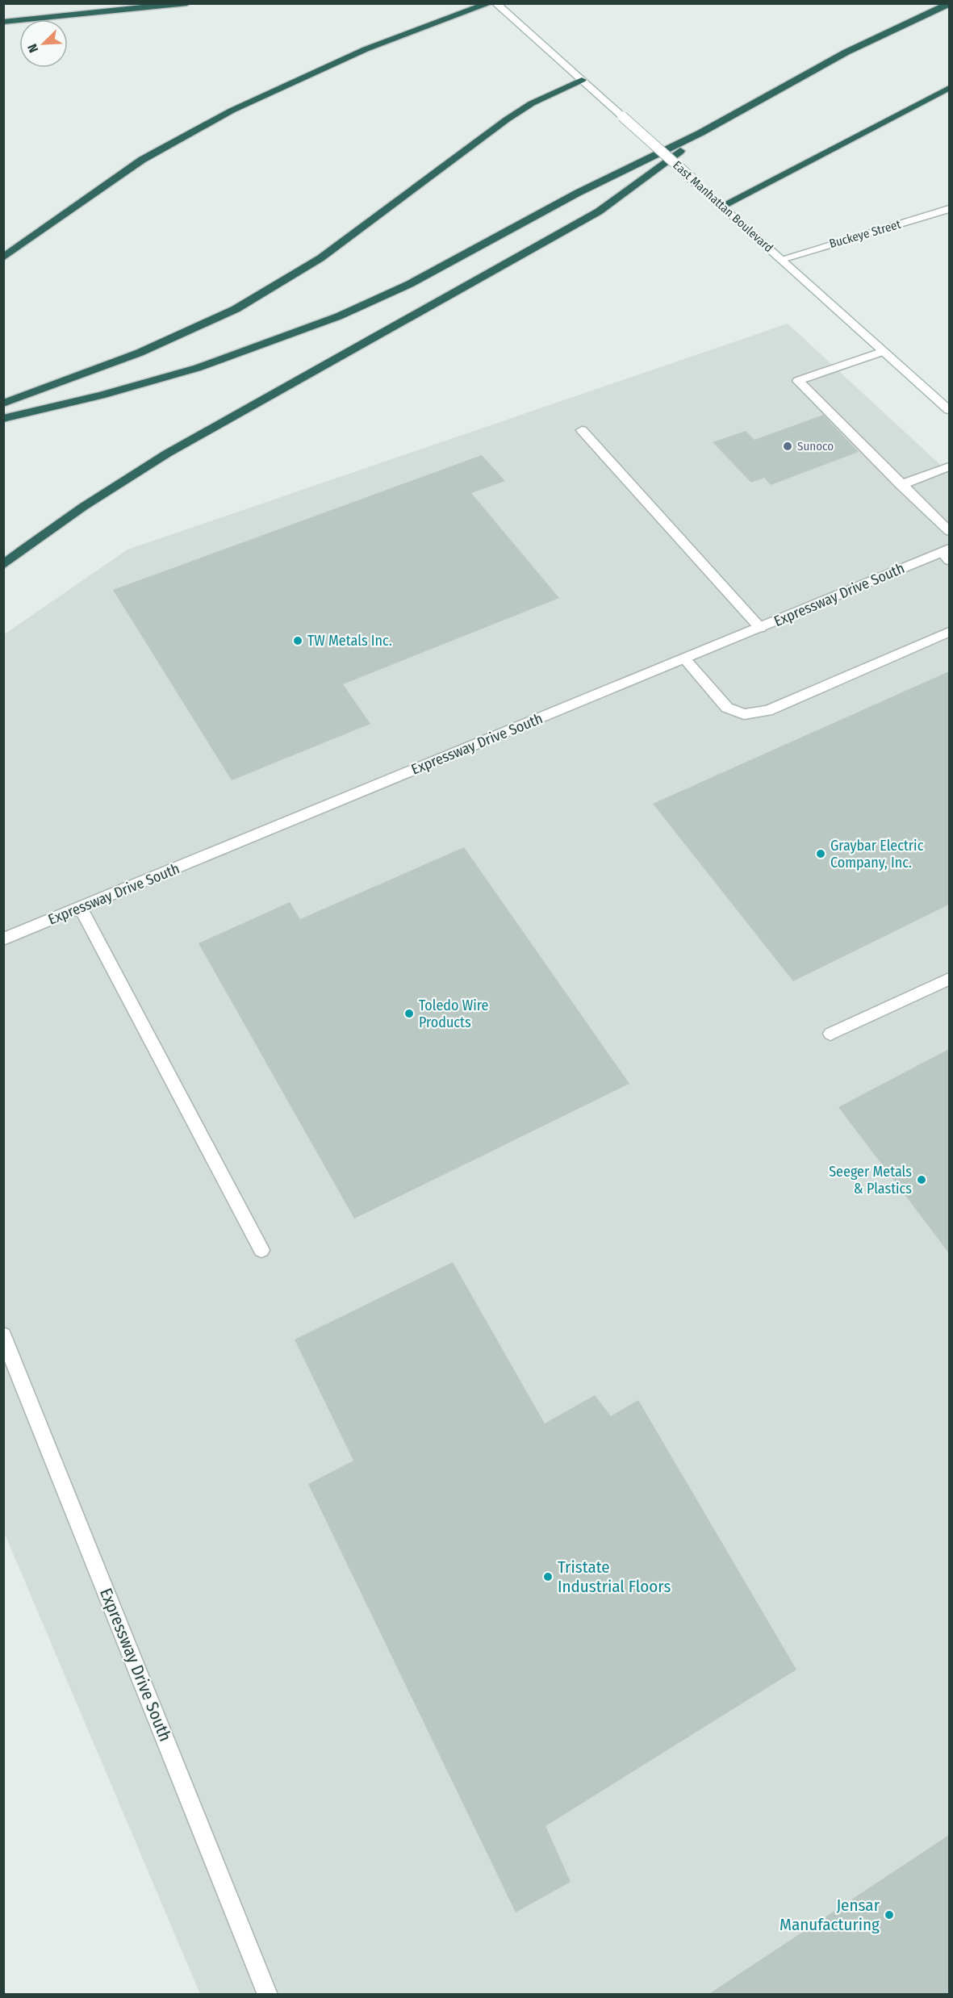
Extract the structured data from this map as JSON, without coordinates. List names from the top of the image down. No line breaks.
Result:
{"streets":{"street":["East Manhattan Boulevard","Buckeye Street","Expressway Drive South"]},"crossings":[["East Manhattan Boulevard","Buckeye Street"]],"places":["Sunoco","TW Metals Inc.","Graybar Electric Company, Inc.","Toledo Wire Products","Seeger Metals & Plastics","Tristate Industrial Floors","Jensar Manufacturing"],"north":"bottom left"}
